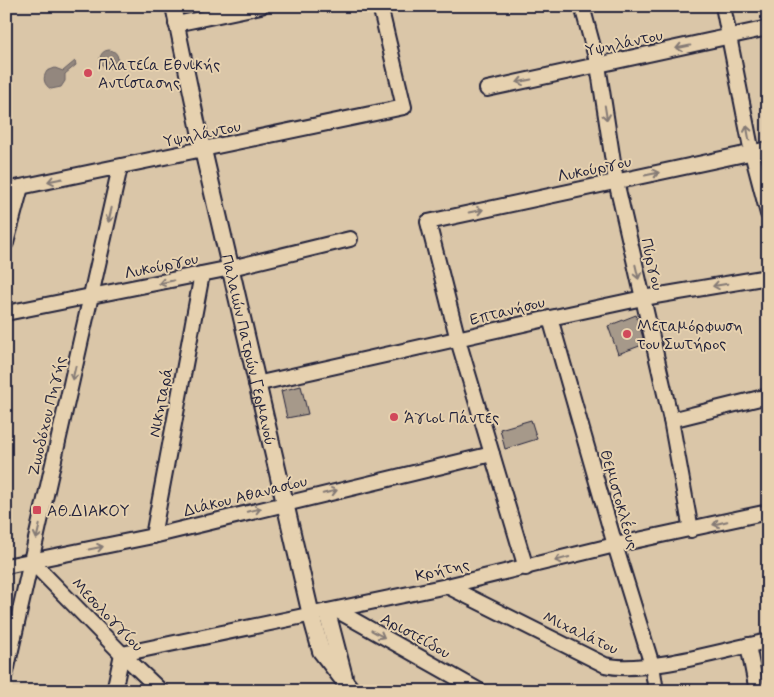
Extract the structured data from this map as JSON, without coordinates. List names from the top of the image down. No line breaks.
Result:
{"streets":{"street":["Υψηλάντου","Λυκούργου","Πύργου","Επτανήσου","Παλαιών Πατρών Γερμανού","Νικηταρά","Ζωοδόχου Πηγής","Διάκου Αθανασίου","Θεμιστοκλέους","Κρήτης","Μεσολογγίου","Μιχαλάτου","Αριστείδου"]},"crossings":[["Υψηλάντου","Πύργου"],["Υψηλάντου","Παλαιών Πατρών Γερμανού"],["Υψηλάντου","Ζωοδόχου Πηγής"],["Λυκούργου","Πύργου"],["Λυκούργου","Επτανήσου"],["Λυκούργου","Παλαιών Πατρών Γερμανού"],["Λυκούργου","Νικηταρά"],["Λυκούργου","Ζωοδόχου Πηγής"],["Πύργου","Επτανήσου"],["Πύργου","Κρήτης"],["Επτανήσου","Παλαιών Πατρών Γερμανού"],["Επτανήσου","Θεμιστοκλέους"],["Παλαιών Πατρών Γερμανού","Διάκου Αθανασίου"],["Παλαιών Πατρών Γερμανού","Κρήτης"],["Παλαιών Πατρών Γερμανού","Αριστείδου"],["Νικηταρά","Διάκου Αθανασίου"],["Ζωοδόχου Πηγής","Διάκου Αθανασίου"],["Ζωοδόχου Πηγής","Μεσολογγίου"],["Διάκου Αθανασίου","Μεσολογγίου"],["Θεμιστοκλέους","Κρήτης"],["Θεμιστοκλέους","Μιχαλάτου"],["Κρήτης","Μεσολογγίου"],["Κρήτης","Μιχαλάτου"],["Κρήτης","Αριστείδου"]],"one_way":["Υψηλάντου","Πύργου","Ζωοδόχου Πηγής","Διάκου Αθανασίου","Αριστείδου"],"places":{"other":["Πλατεία Εθνικής Αντίστασης","Μεταμόρφωση του Σωτήρος","Άγιοι Πάντες"],"transit":["ΑΘ.ΔΙΑΚΟΥ"]}}
